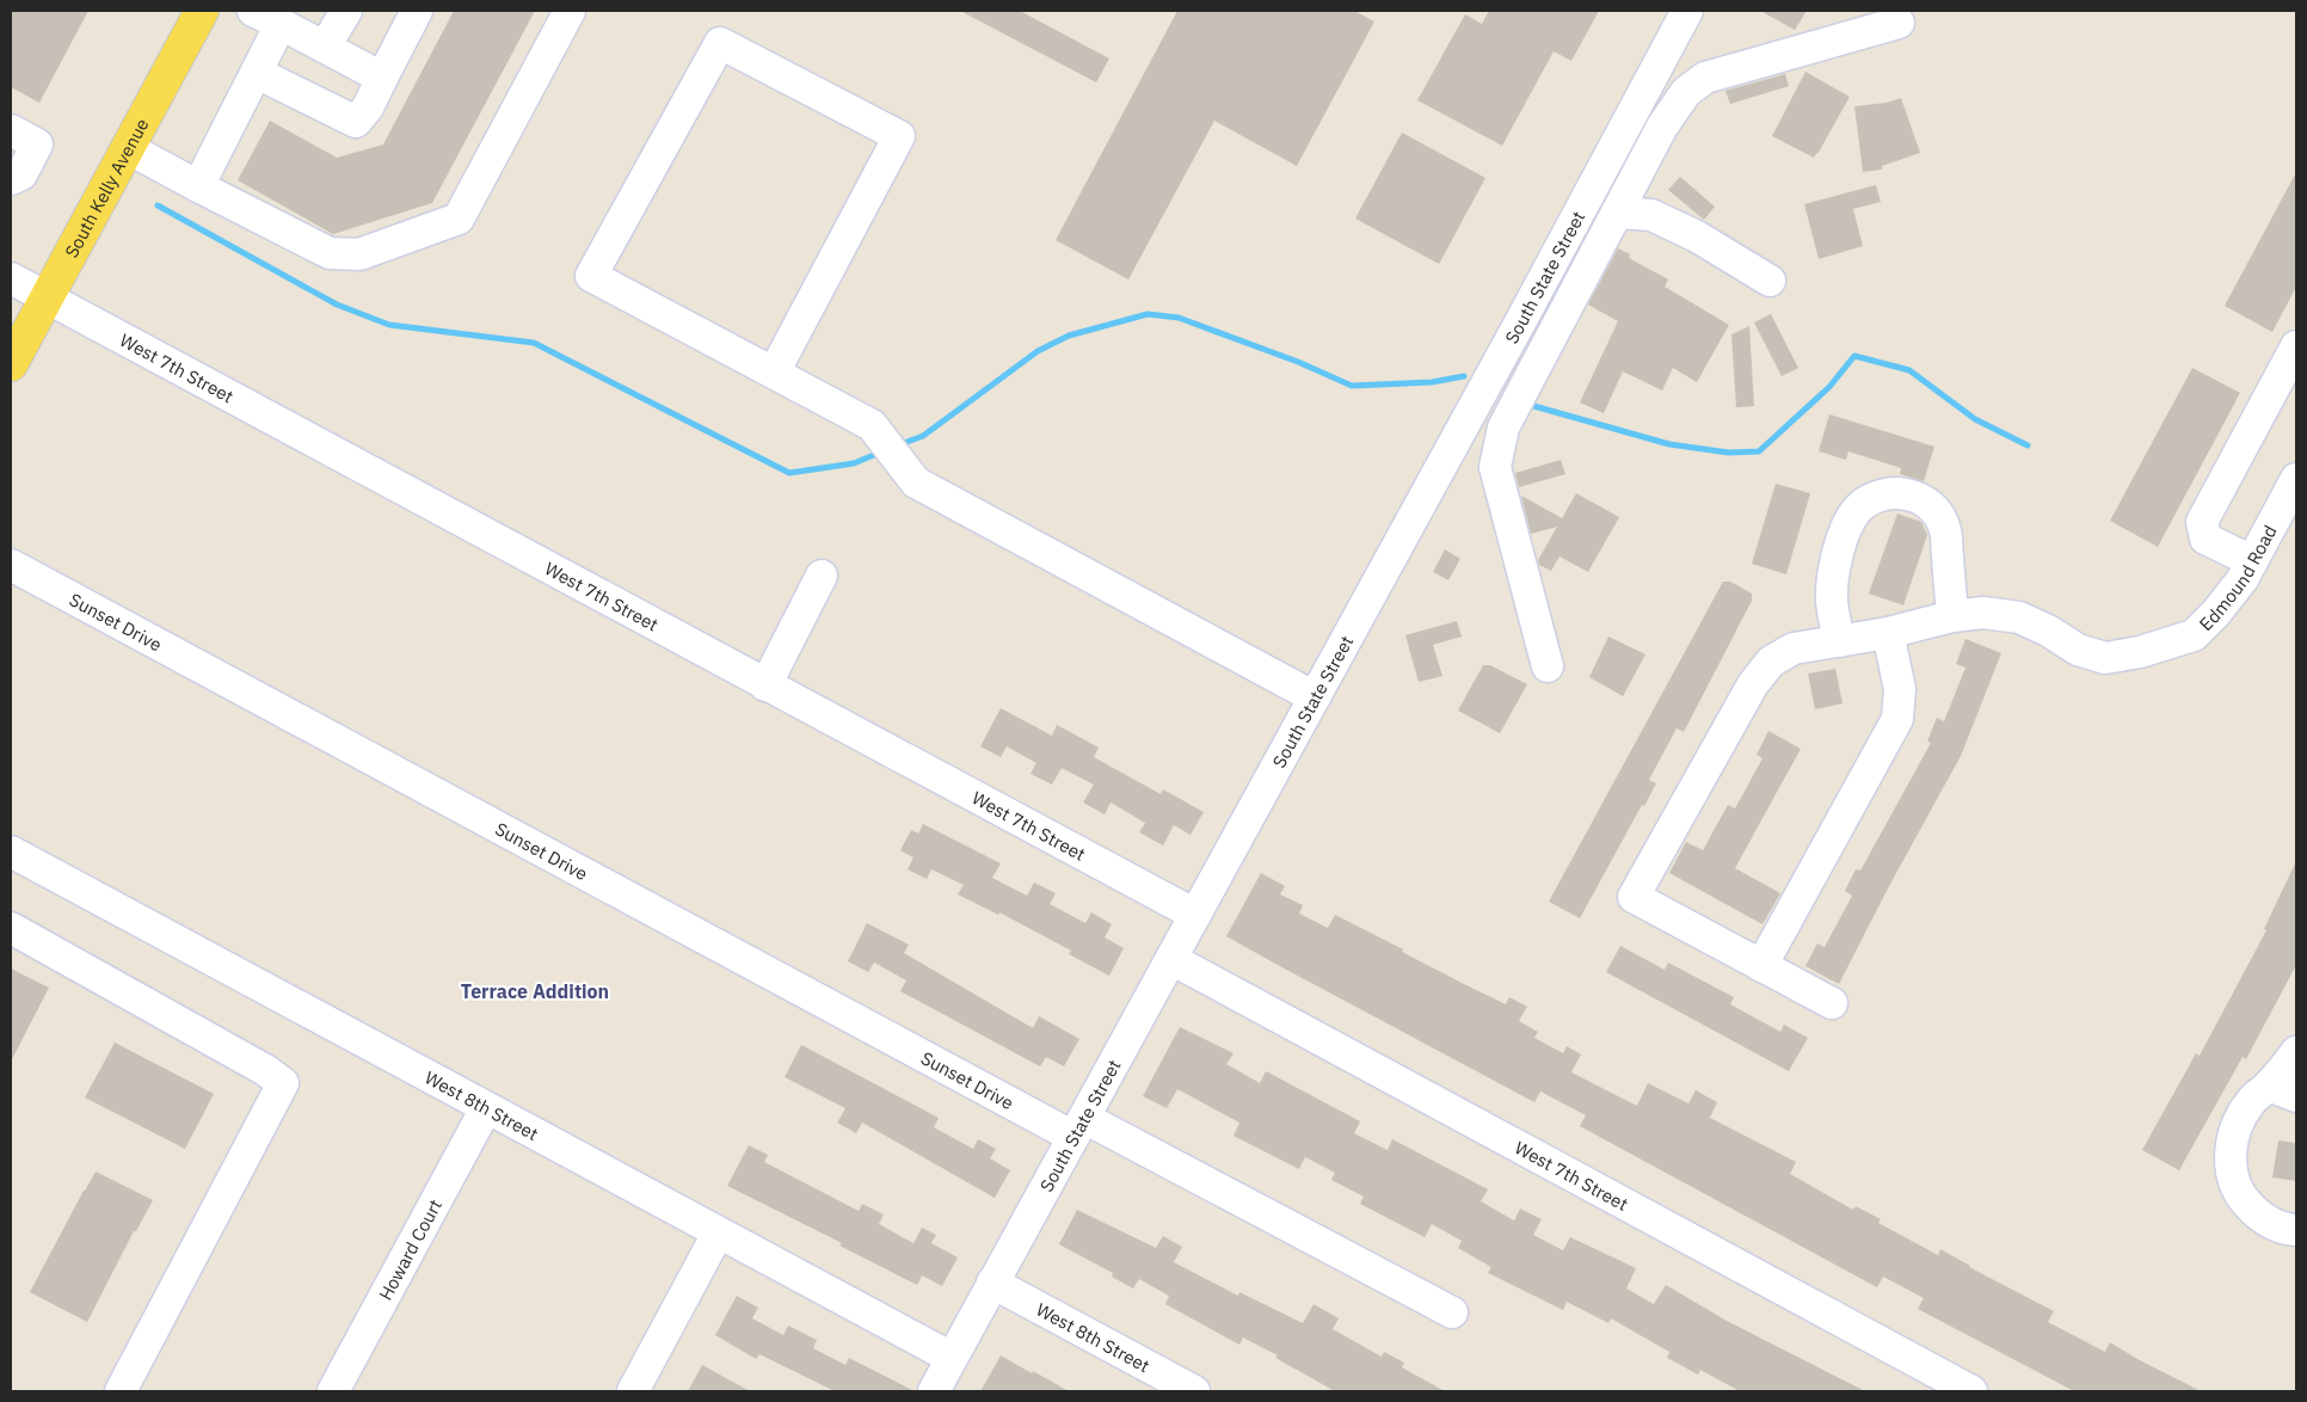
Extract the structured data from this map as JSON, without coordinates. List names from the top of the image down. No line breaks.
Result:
{"streets":{"main road":["South Kelly Avenue"],"street":["South State Street","West 7th Street","Edmound Road","Sunset Drive","West 8th Street","Howard Court"]},"crossings":[["South Kelly Avenue","West 7th Street"],["South State Street","West 7th Street"],["South State Street","Sunset Drive"],["South State Street","West 8th Street"],["West 8th Street","Howard Court"]],"districts":["Terrace Addition"]}
